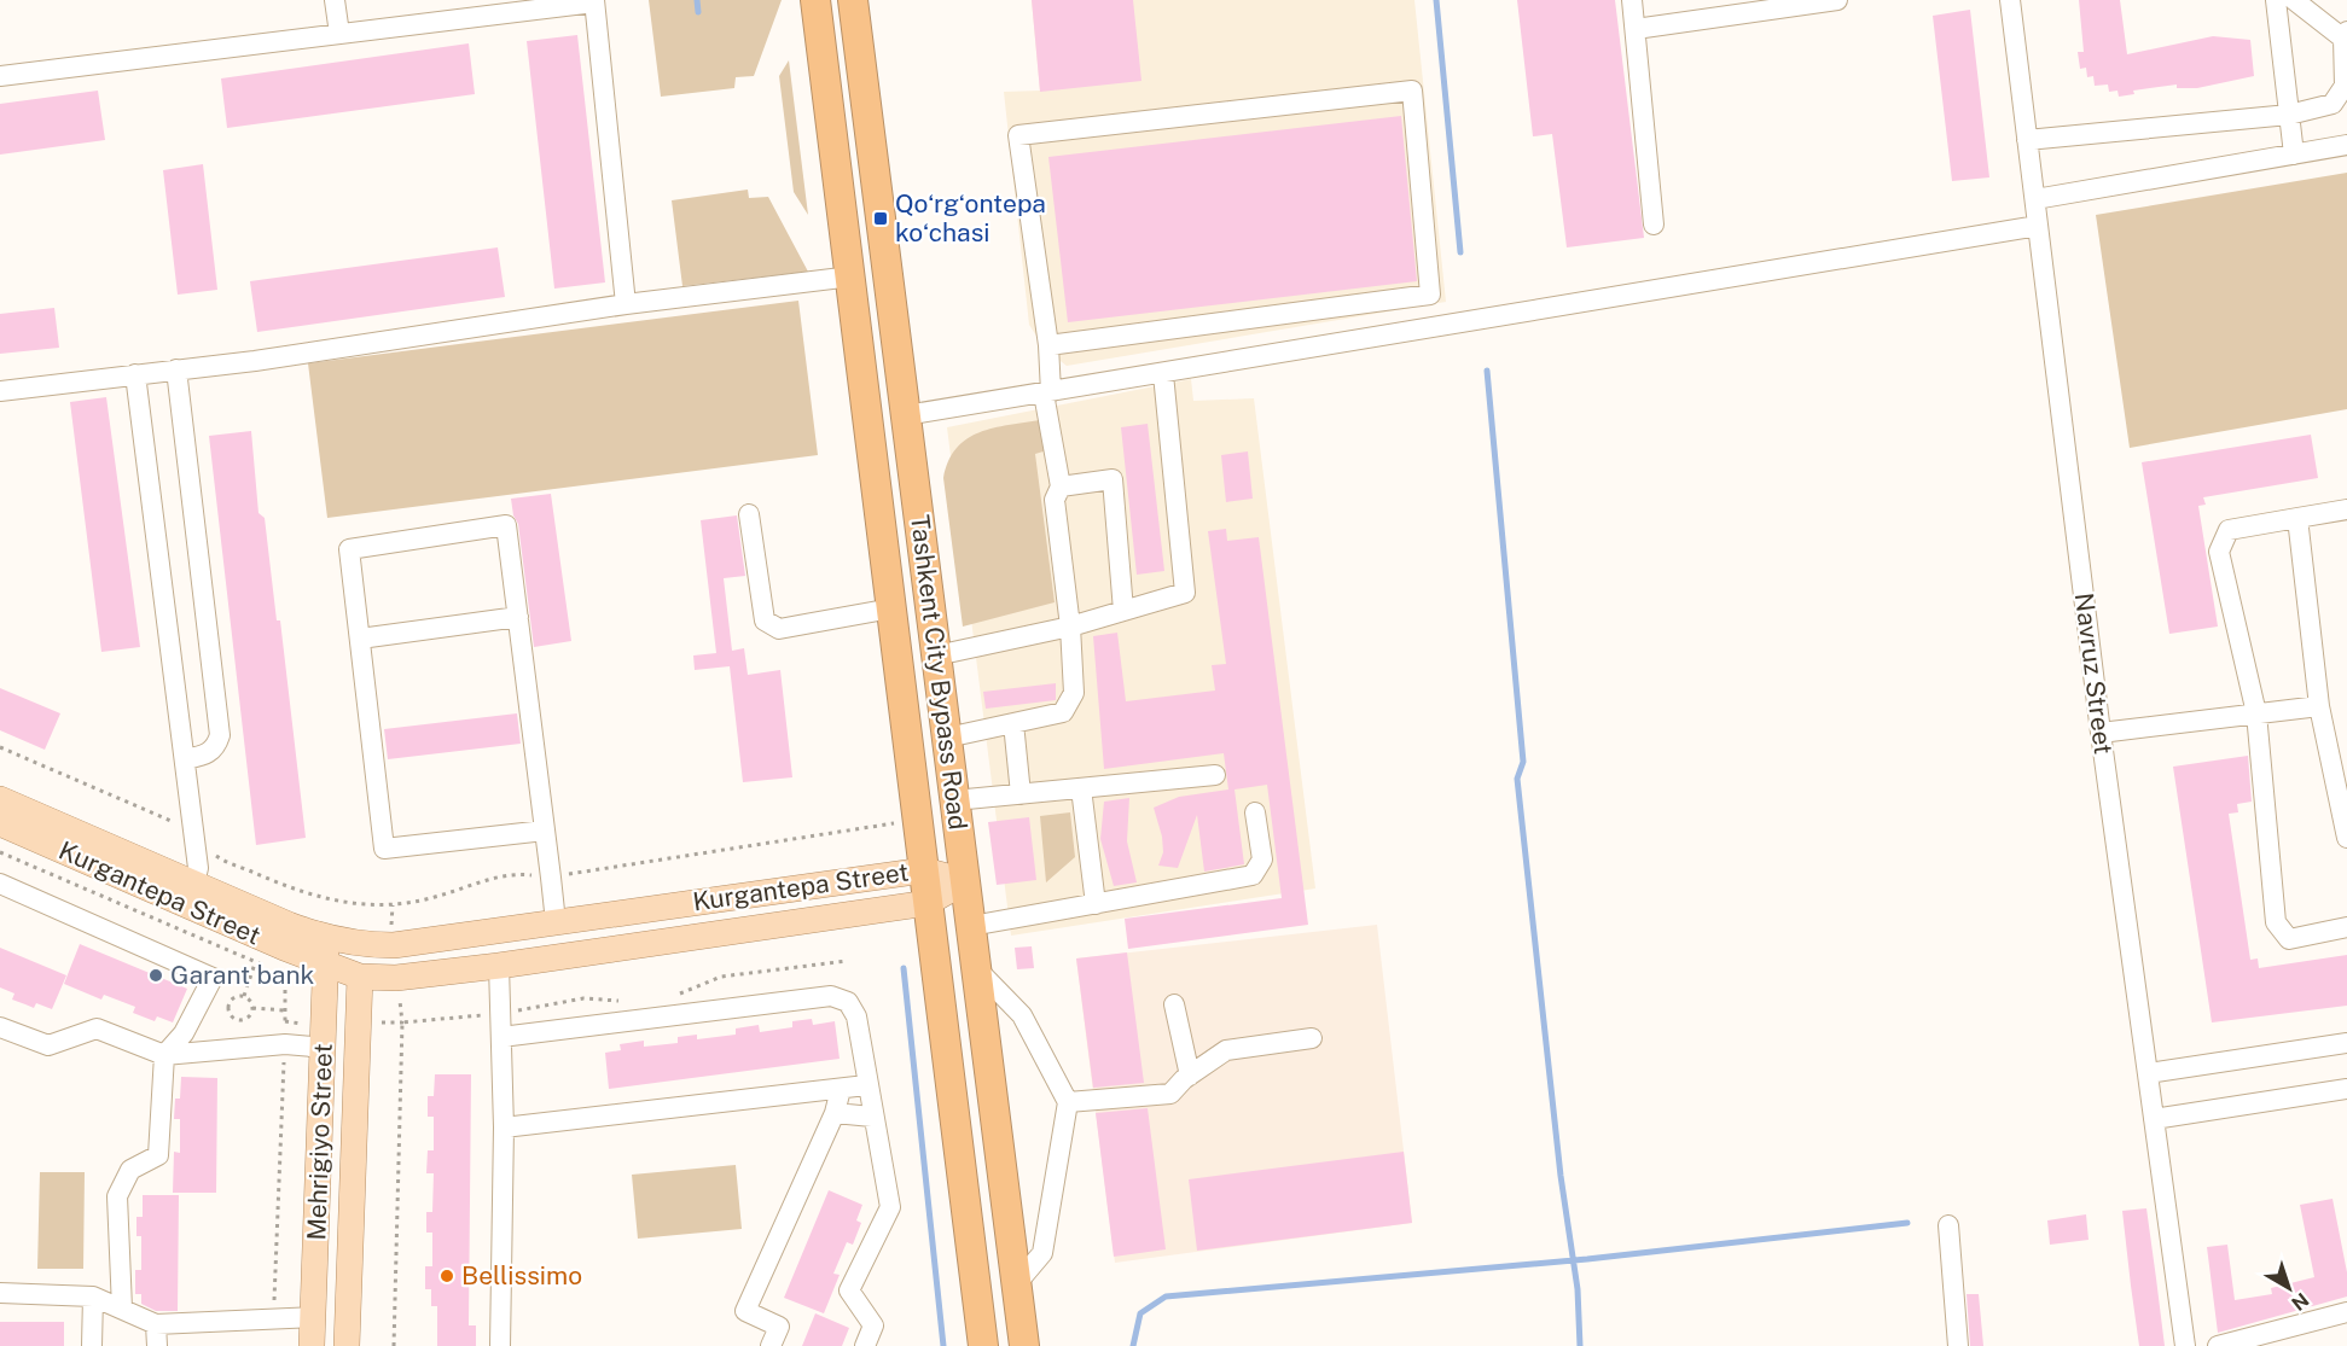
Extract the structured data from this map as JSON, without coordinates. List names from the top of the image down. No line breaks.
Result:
{"streets":{"highway":["Tashkent City Bypass Road"],"main road":["Kurgantepa Street","Mehrigiyo Street"],"street":["Navruz Street"]},"crossings":[["Tashkent City Bypass Road","Kurgantepa Street"],["Kurgantepa Street","Mehrigiyo Street"]],"places":{"transit":["Qoʻrgʻontepa koʻchasi"],"other":["Garant bank","Bellissimo"]},"north":"bottom right"}
